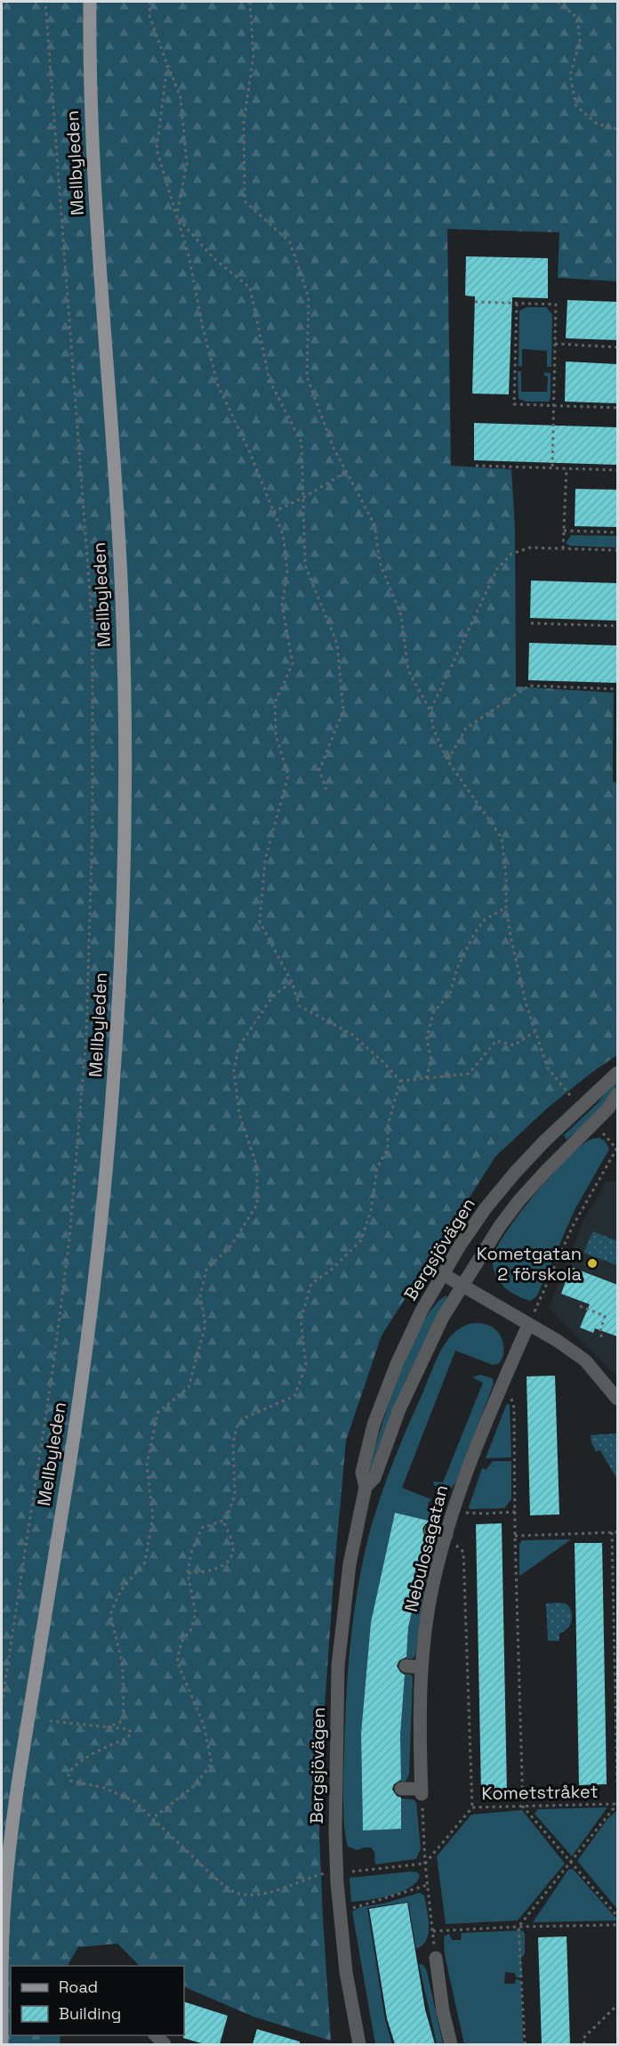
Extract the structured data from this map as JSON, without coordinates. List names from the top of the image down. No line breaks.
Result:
{"streets":{"main road":["Mellbyleden"],"street":["Bergsjövägen","Nebulosagatan"],"path":["Kometstråket"]},"places":["Kometgatan 2 förskola"],"legend":["Road","Building"]}
